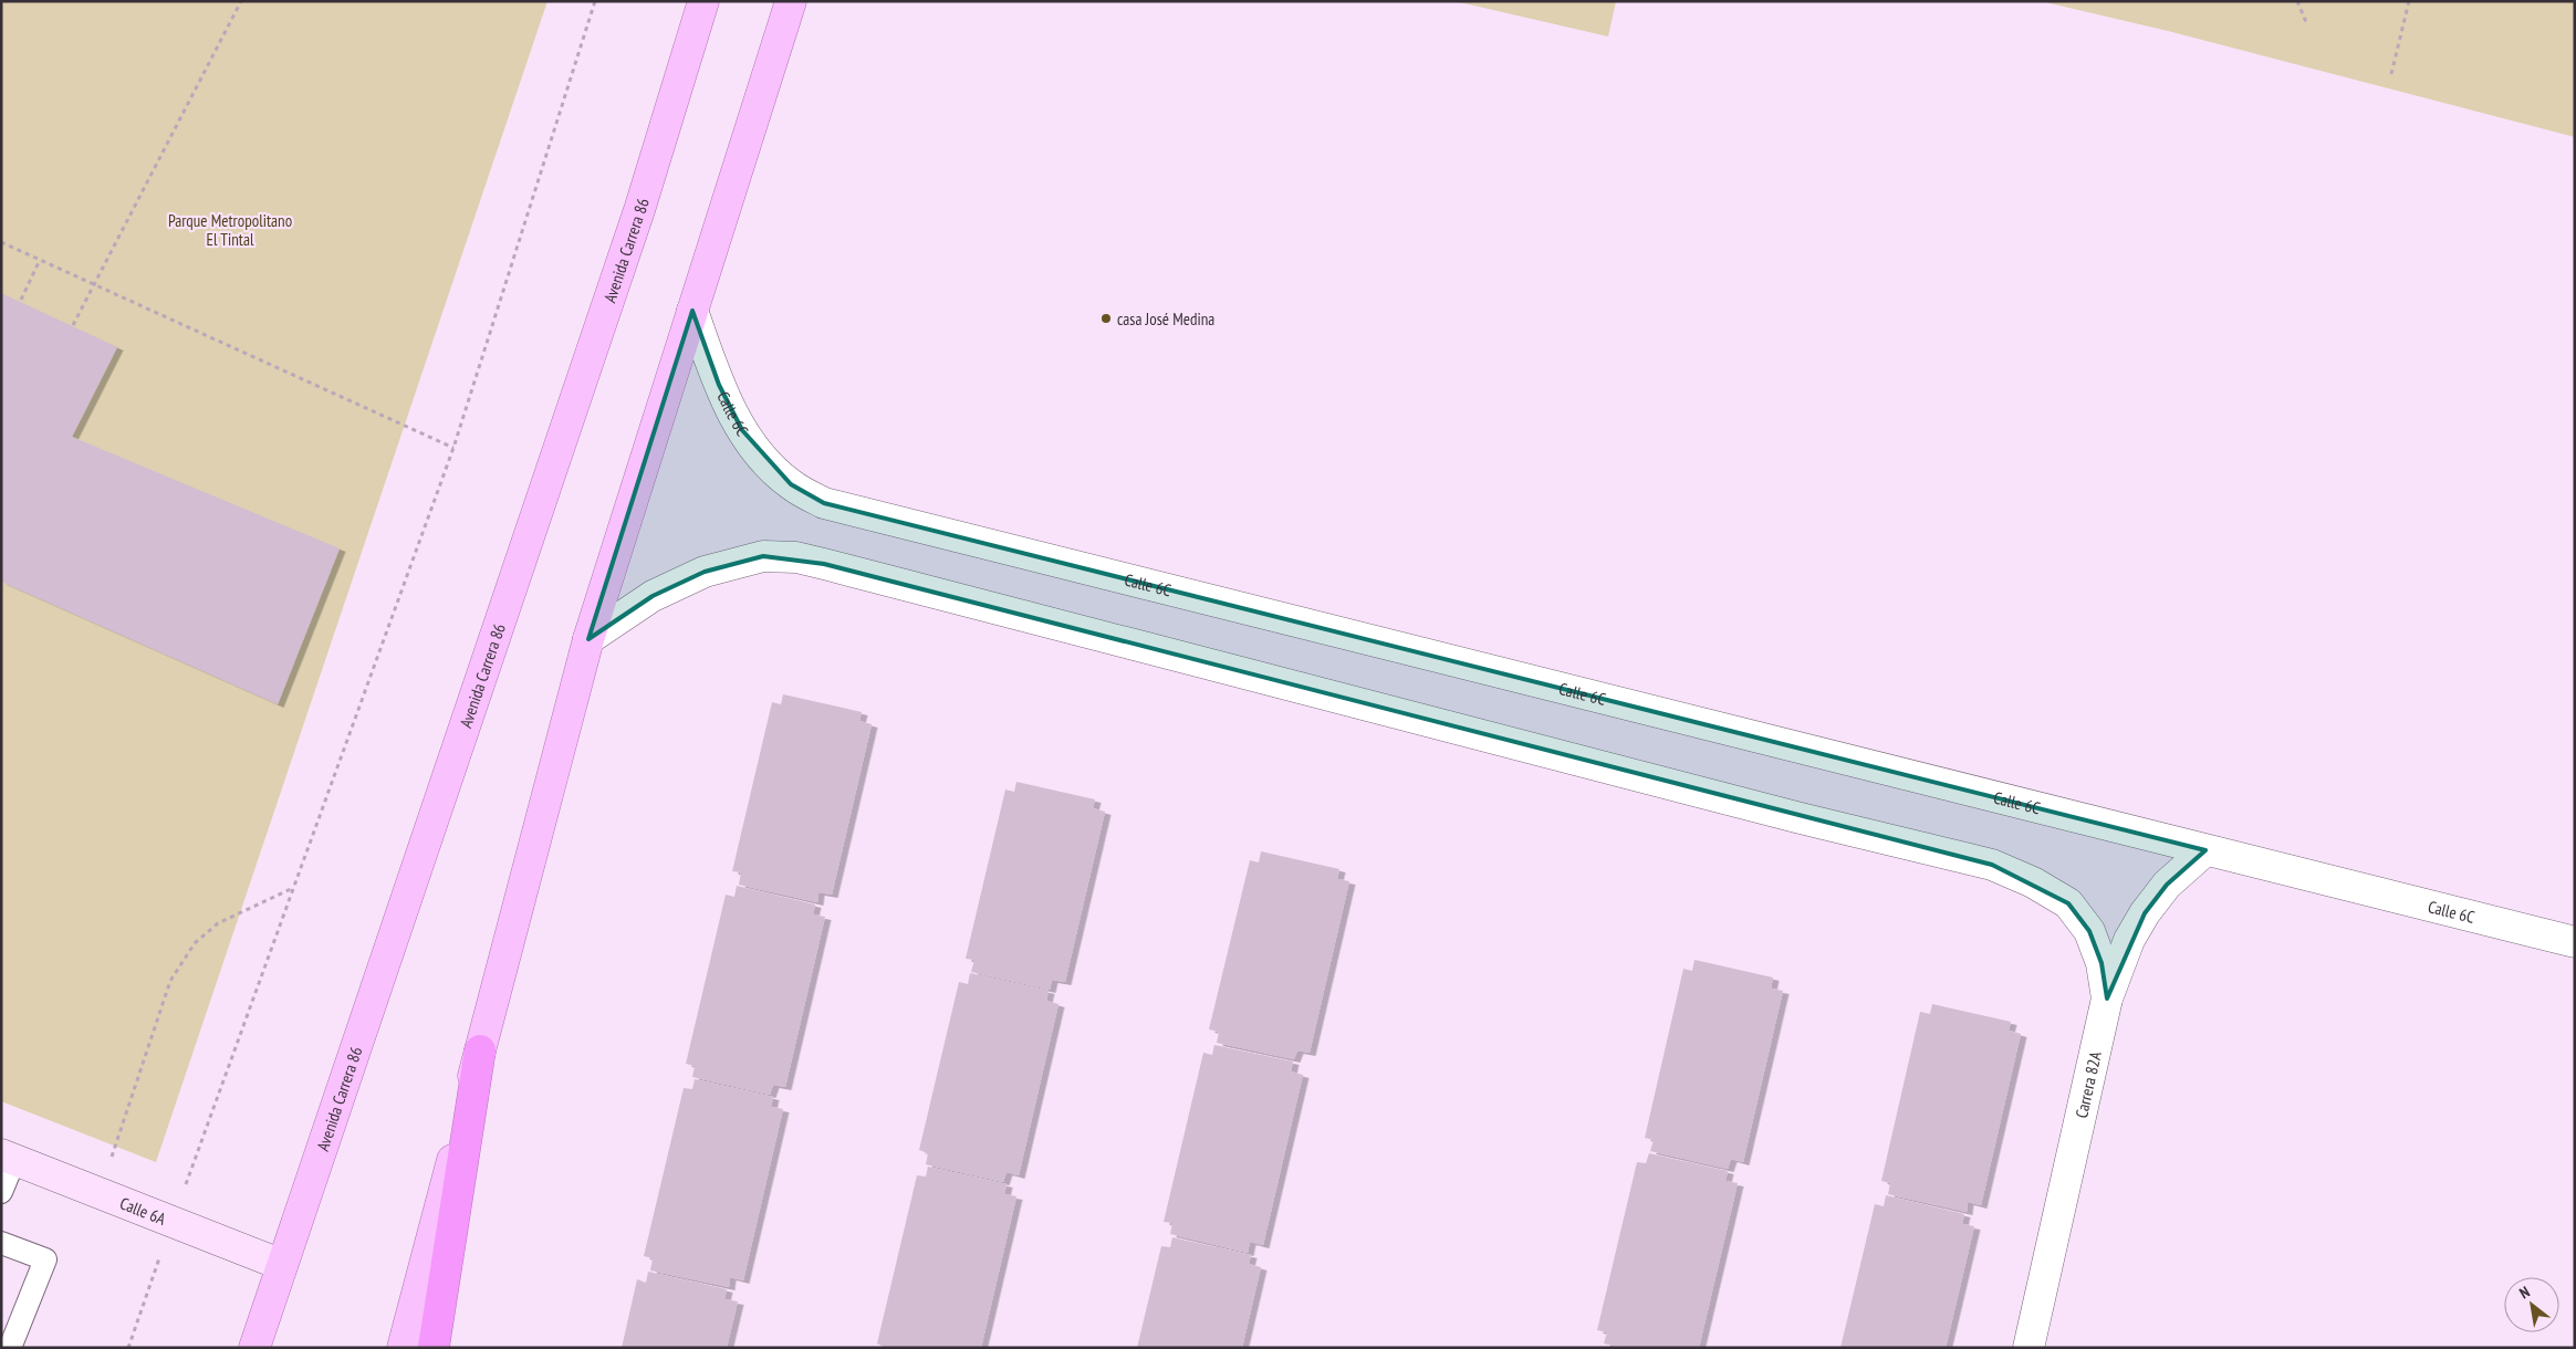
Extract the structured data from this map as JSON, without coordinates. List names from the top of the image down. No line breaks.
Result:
{"streets":{"main road":["Avenida Carrera 86"],"street":["Calle 6C","Carrera 82A","Calle 6A"]},"crossings":[["Avenida Carrera 86","Calle 6A"],["Calle 6C","Carrera 82A"]],"parks":["Parque Metropolitano El Tintal"],"places":["casa José Medina"],"north":"top left"}
